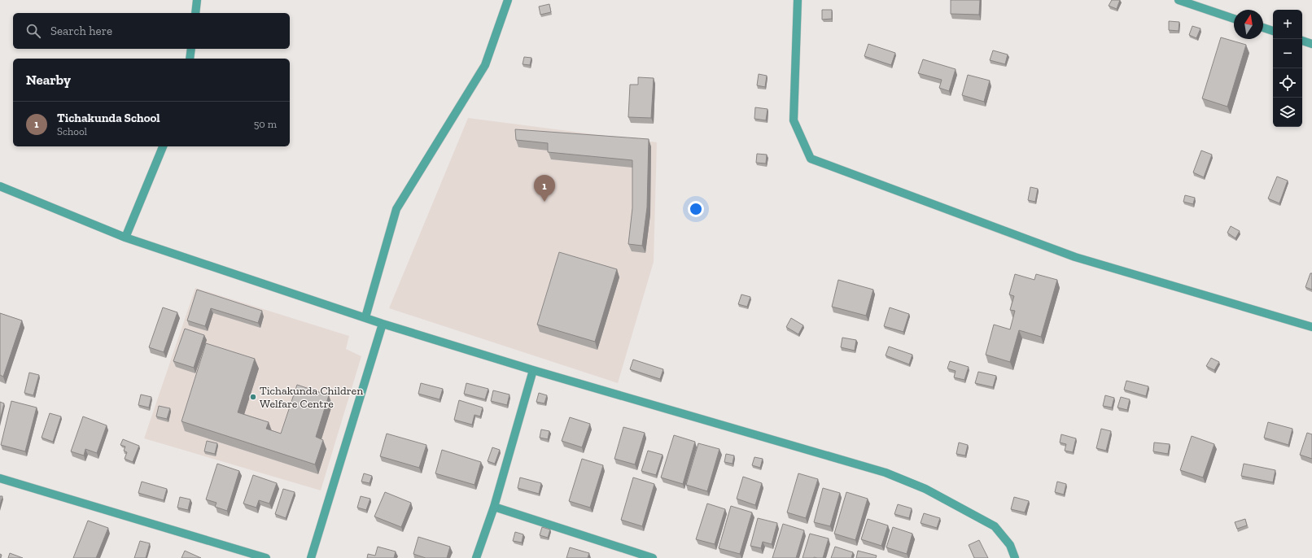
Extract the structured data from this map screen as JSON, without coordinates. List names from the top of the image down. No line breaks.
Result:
{"places":["Tichakunda Children Welfare Centre"],"north":"top","page":{"map_buttons":["+","−"],"search":"Search here","heading":"Nearby","list":[{"mark":"1","name":"Tichakunda School","note":"School","value":"50 m"}],"pins":"1"}}
